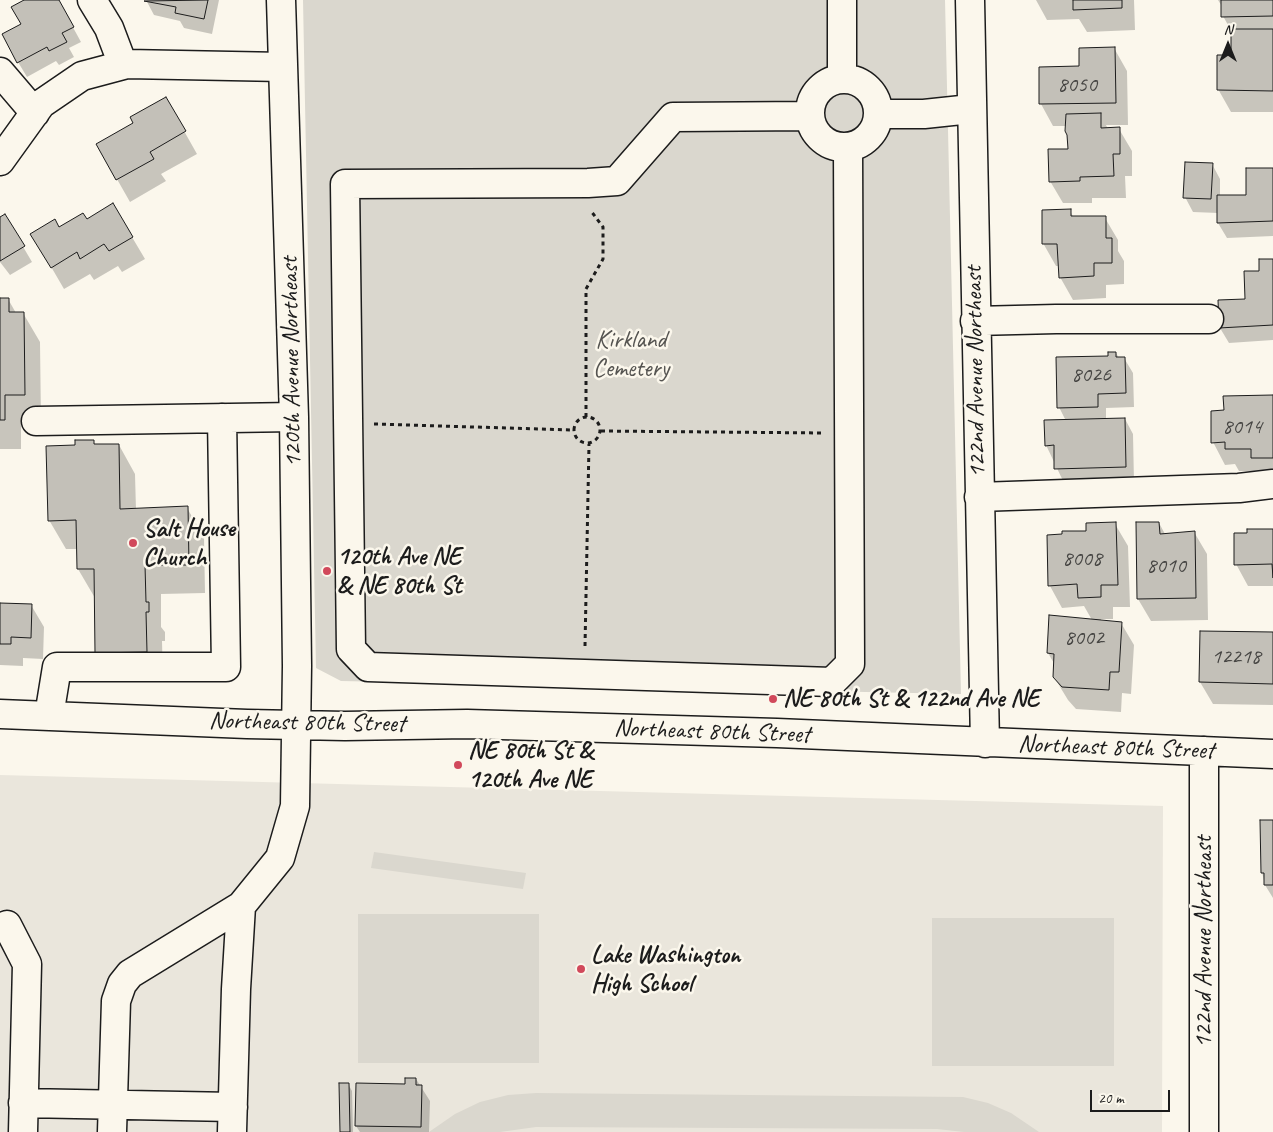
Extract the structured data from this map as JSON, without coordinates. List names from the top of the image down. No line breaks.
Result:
{"streets":{"street":["120th Avenue Northeast","122nd Avenue Northeast","Northeast 80th Street"]},"crossings":[["120th Avenue Northeast","Northeast 80th Street"],["122nd Avenue Northeast","Northeast 80th Street"]],"parks":["Kirkland Cemetery"],"places":["Salt House Church","120th Ave NE & NE 80th St","NE 80th St & 122nd Ave NE","NE 80th St & 120th Ave NE","Lake Washington High School"],"house_numbers":["8050","8026","8014","8008","8010","8002","12218"],"scale_bar":"20 m","north":"top"}
